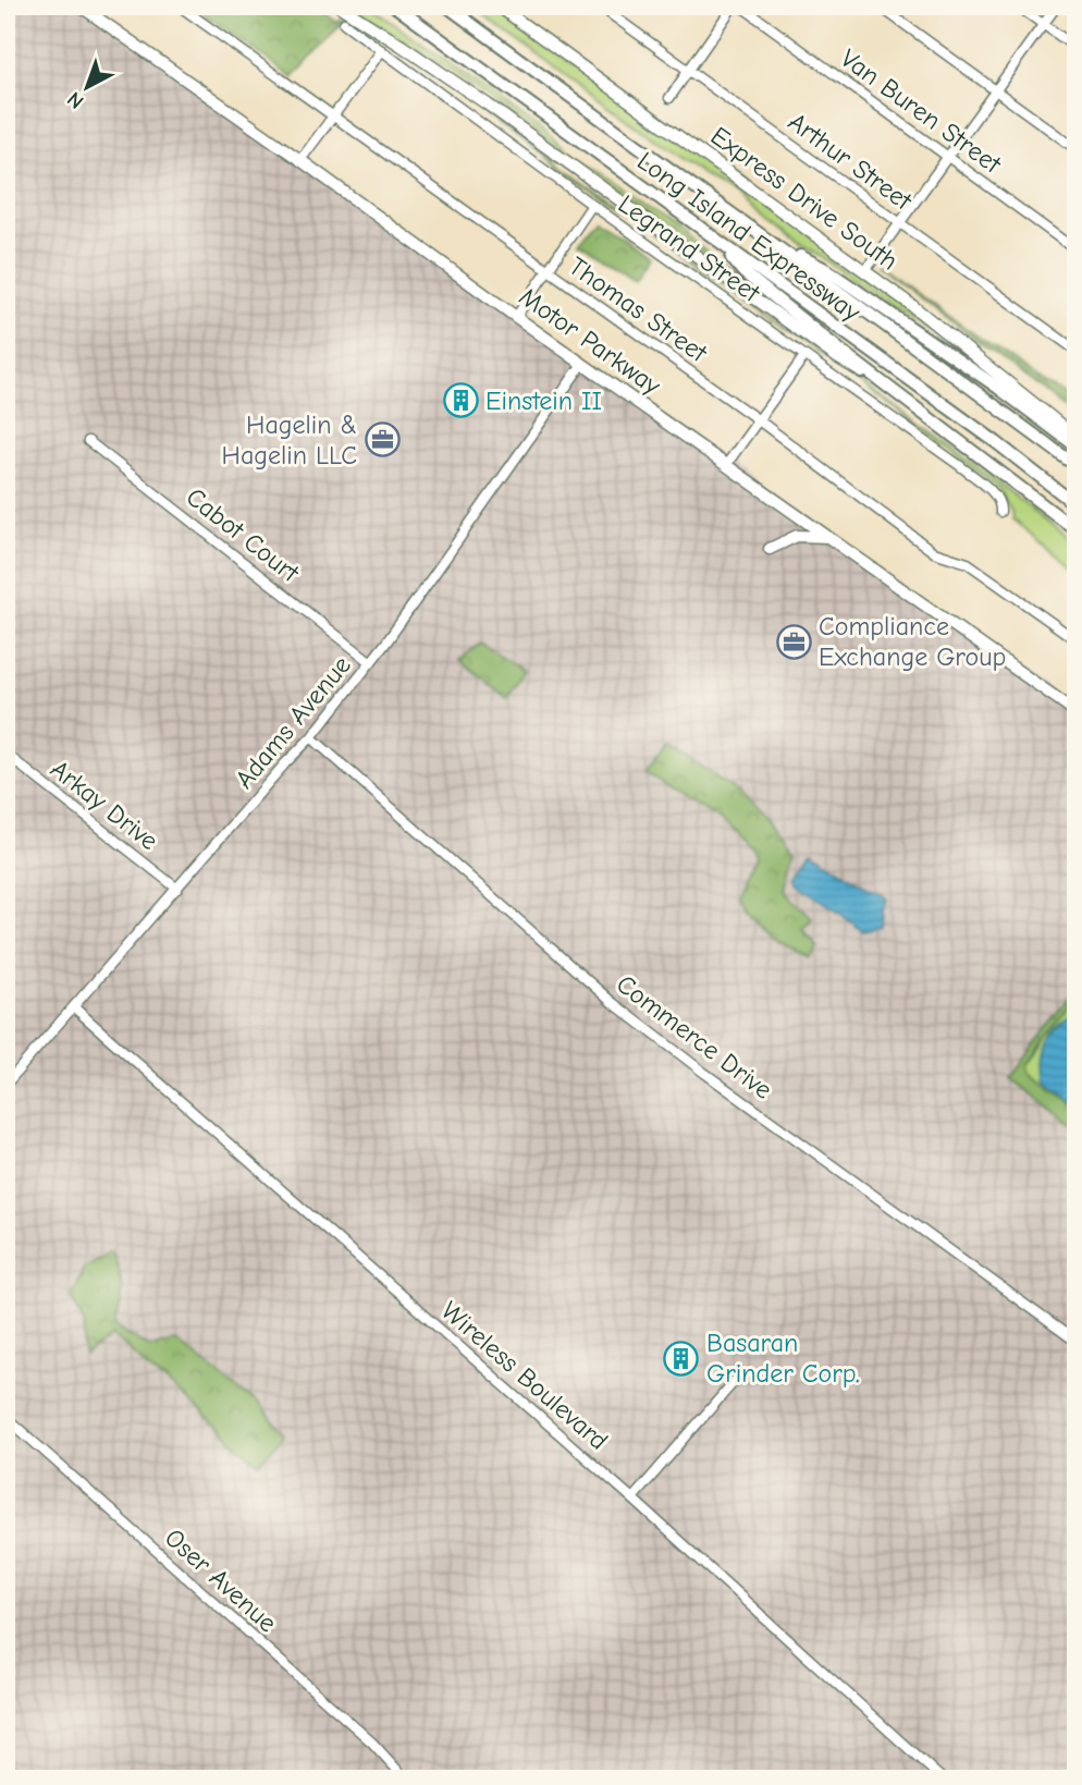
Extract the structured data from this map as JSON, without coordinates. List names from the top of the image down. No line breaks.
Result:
{"streets":{"highway":["Long Island Expressway"],"main road":["Express Drive South","Motor Parkway"],"street":["Van Buren Street","Arthur Street","Legrand Street","Thomas Street","Cabot Court","Adams Avenue","Arkay Drive","Commerce Drive","Wireless Boulevard","Oser Avenue"]},"crossings":[["Motor Parkway","Adams Avenue"],["Cabot Court","Adams Avenue"],["Adams Avenue","Arkay Drive"],["Adams Avenue","Commerce Drive"],["Adams Avenue","Wireless Boulevard"]],"places":{"building":["Einstein II","Basaran Grinder Corp."],"office":["Hagelin & Hagelin LLC","Compliance Exchange Group"]},"north":"bottom left"}
